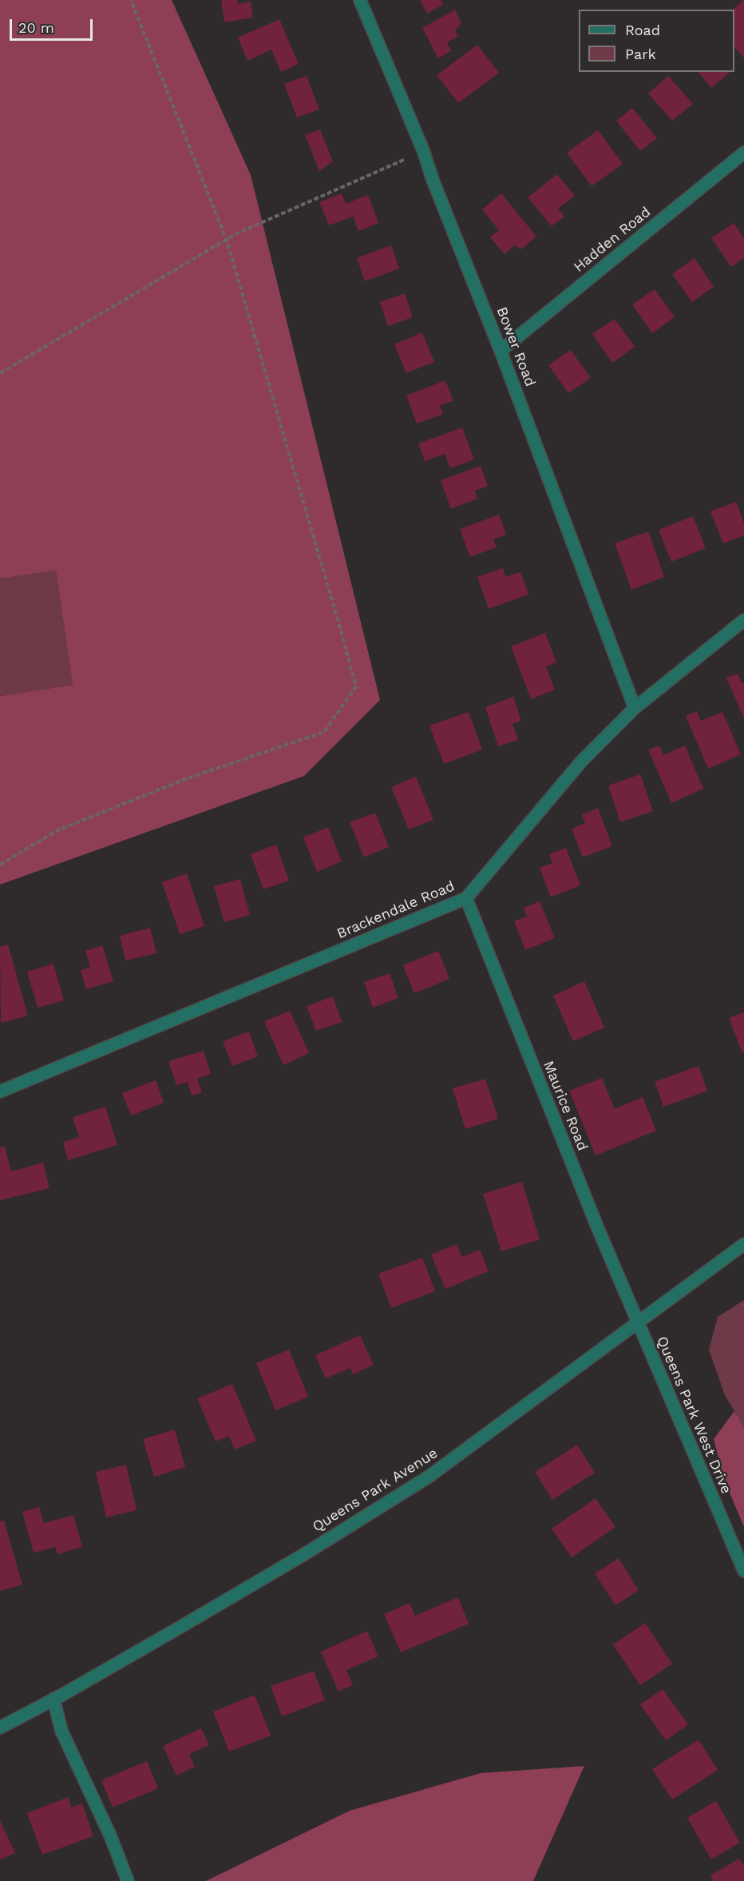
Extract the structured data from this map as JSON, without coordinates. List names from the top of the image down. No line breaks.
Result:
{"streets":{"street":["Hadden Road","Bower Road","Brackendale Road","Maurice Road","Queens Park West Drive","Queens Park Avenue"]},"crossings":[["Hadden Road","Bower Road"],["Bower Road","Brackendale Road"],["Brackendale Road","Maurice Road"],["Maurice Road","Queens Park West Drive"],["Maurice Road","Queens Park Avenue"],["Queens Park West Drive","Queens Park Avenue"]],"legend":["Road","Park"],"scale_bar":"20 m"}
